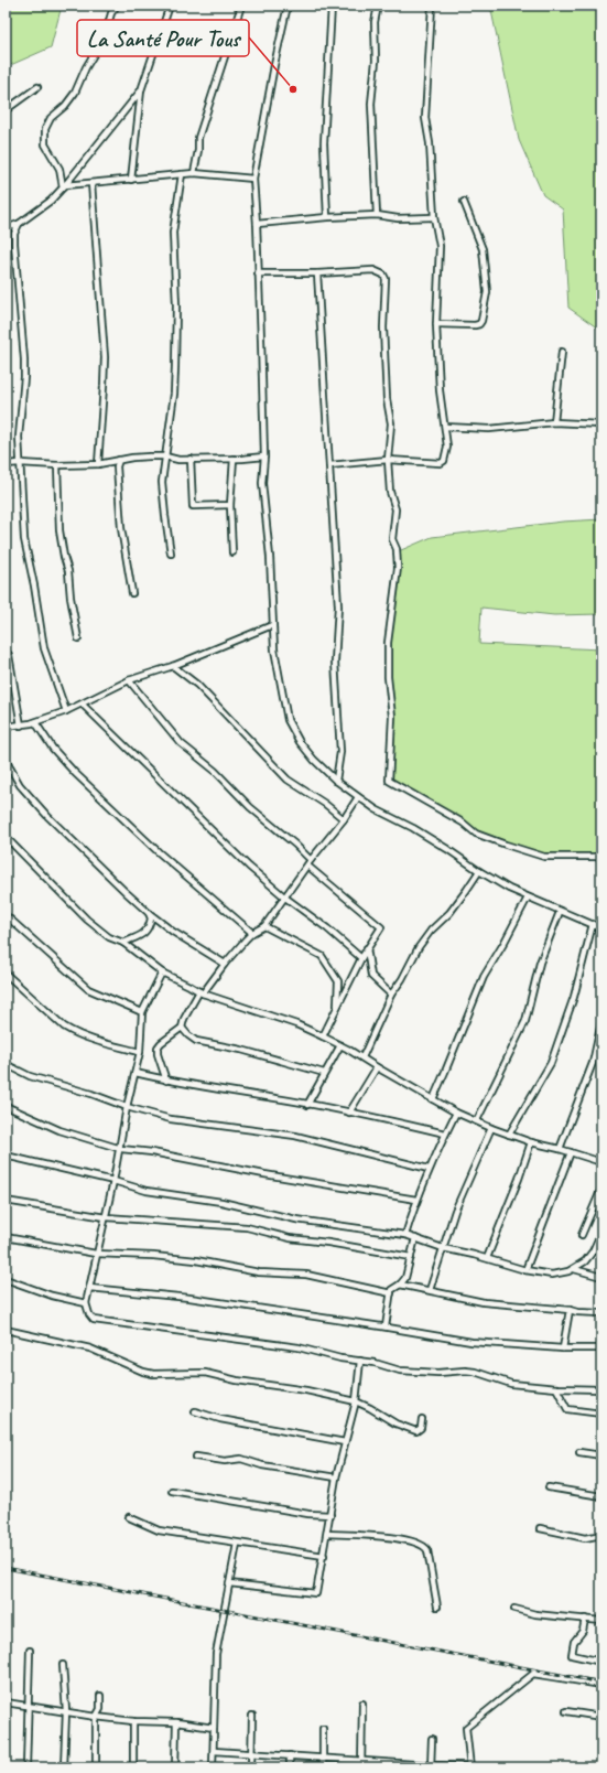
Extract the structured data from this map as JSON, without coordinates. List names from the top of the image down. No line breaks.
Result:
{"places":["La Santé Pour Tous"]}
